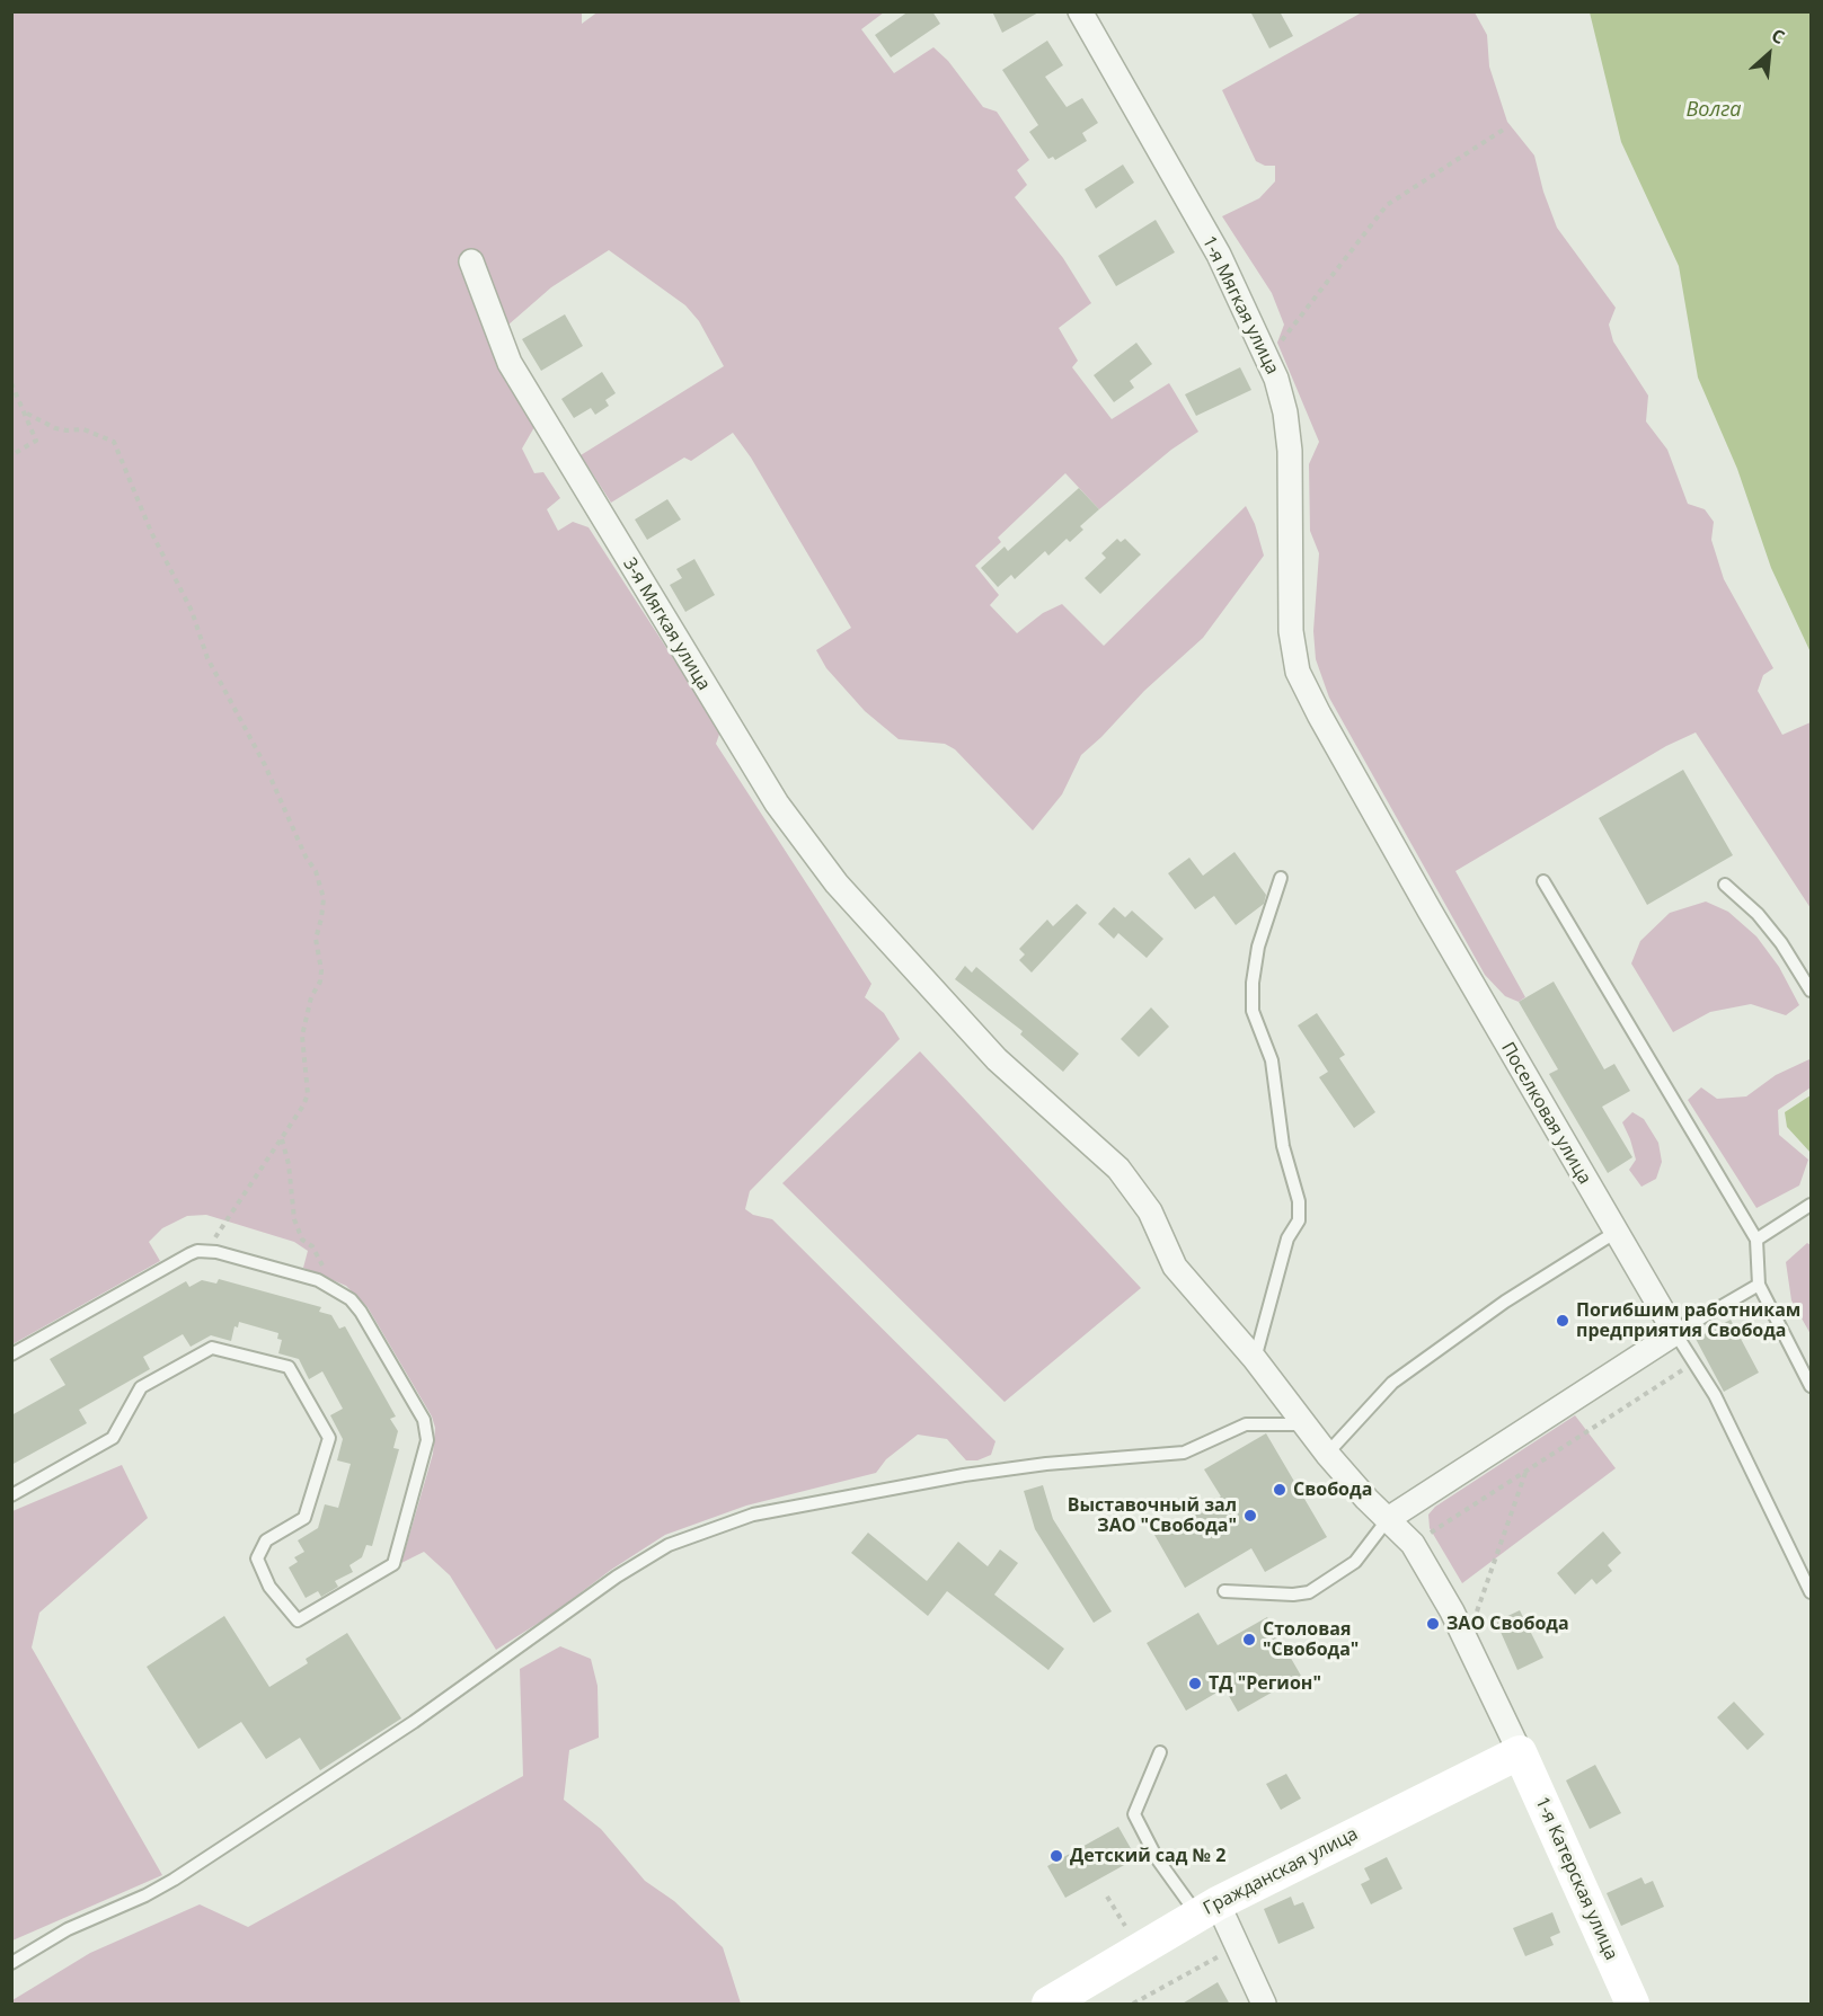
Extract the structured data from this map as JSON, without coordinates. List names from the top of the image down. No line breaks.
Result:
{"streets":{"street":["1-я Мягкая улица","3-я Мягкая улица","Поселковая улица","Гражданская улица","1-я Катерская улица"]},"crossings":[["1-я Мягкая улица","Поселковая улица"],["Гражданская улица","1-я Катерская улица"]],"water":["Волга"],"places":["Погибшим работникам предприятия Свобода","Свобода","Выставочный зал ЗАО \"Свобода\"","ЗАО Свобода","Столовая \"Свобода\"","ТД \"Регион\"","Детский сад № 2"],"north":"top right"}
